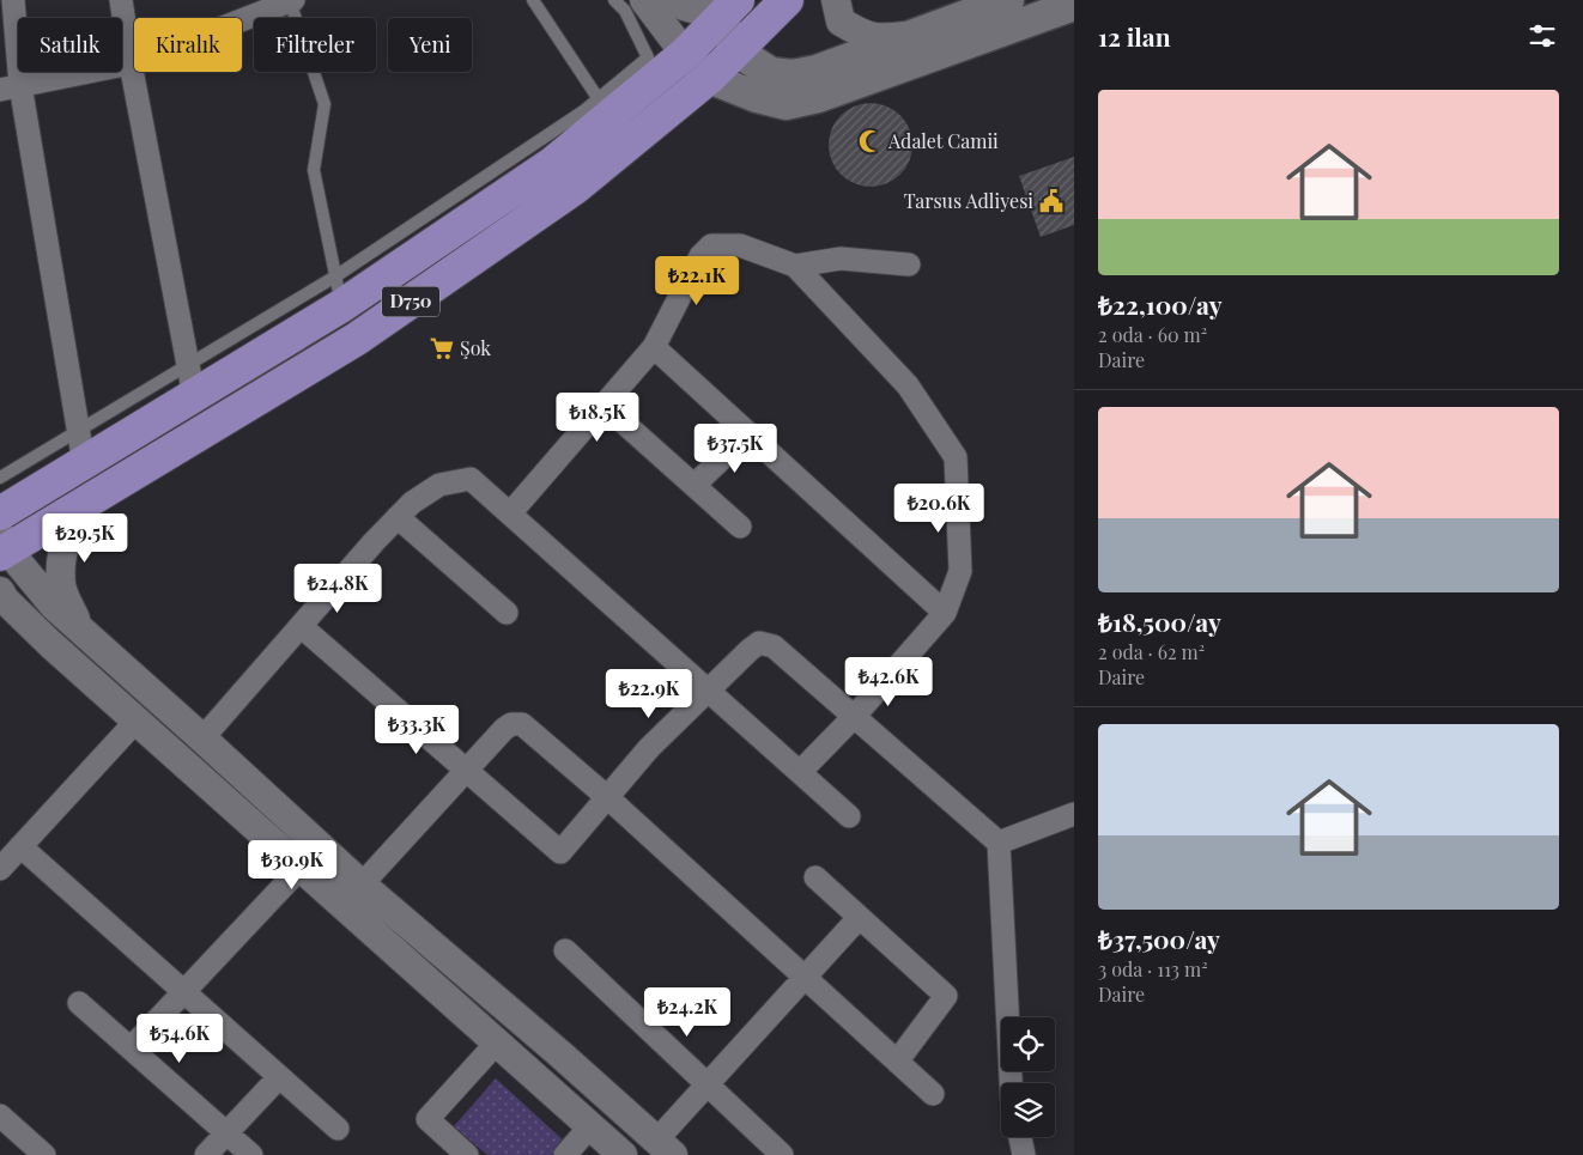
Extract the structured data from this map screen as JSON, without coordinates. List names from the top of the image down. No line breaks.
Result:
{"streets":{"highway":["D750"]},"places":{"mosque":["Adalet Camii"],"public building":["Tarsus Adliyesi"],"supermarket":["Şok"]},"page":{"heading":"12 ilan","chip":["Satılık","Kiralık","Filtreler","Yeni"],"list":[{"name":"₺22,100/ay","note":"2 oda · 60 m² · Daire"},{"name":"₺18,500/ay","note":"2 oda · 62 m² · Daire"},{"name":"₺37,500/ay","note":"3 oda · 113 m² · Daire"}],"price":["₺22.1K","₺18.5K","₺37.5K","₺20.6K","₺29.5K","₺24.8K","₺42.6K","₺22.9K","₺33.3K","₺30.9K","₺24.2K","₺54.6K"]}}
